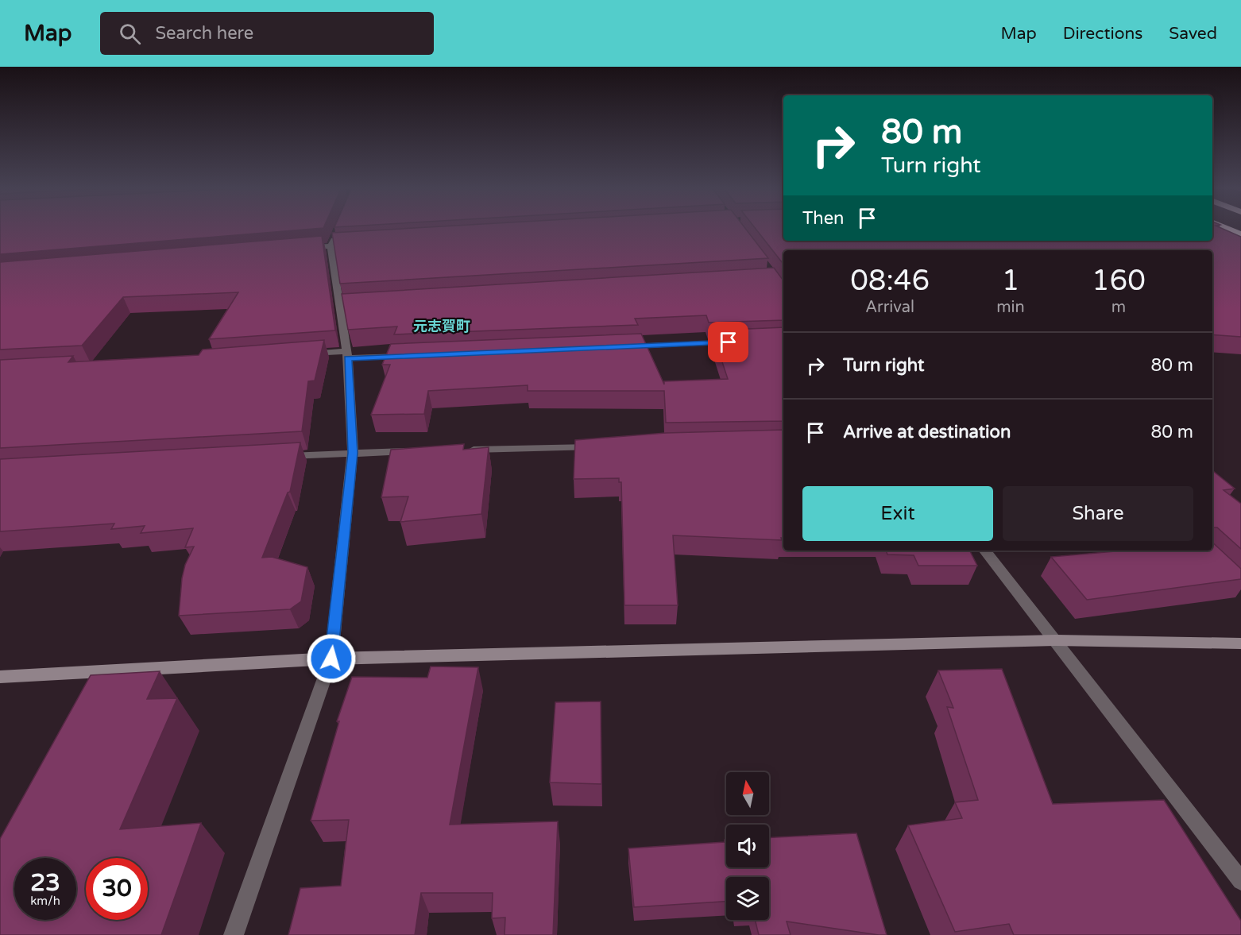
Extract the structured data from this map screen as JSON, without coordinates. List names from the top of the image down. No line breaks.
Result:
{"districts":["元志賀町"],"north":"top","page":{"header":"Map","search":"Search here","nav":["Map","Directions","Saved"],"turn":["80 m","Turn right"],"then":"Then","eta":["08:46","Arrival","1","min","160","m"],"list":[{"name":"Turn right","value":"80 m"},{"name":"Arrive at destination","value":"80 m"}],"buttons":["Exit","Share"],"speed":"23 km/h","limit":"30"}}
